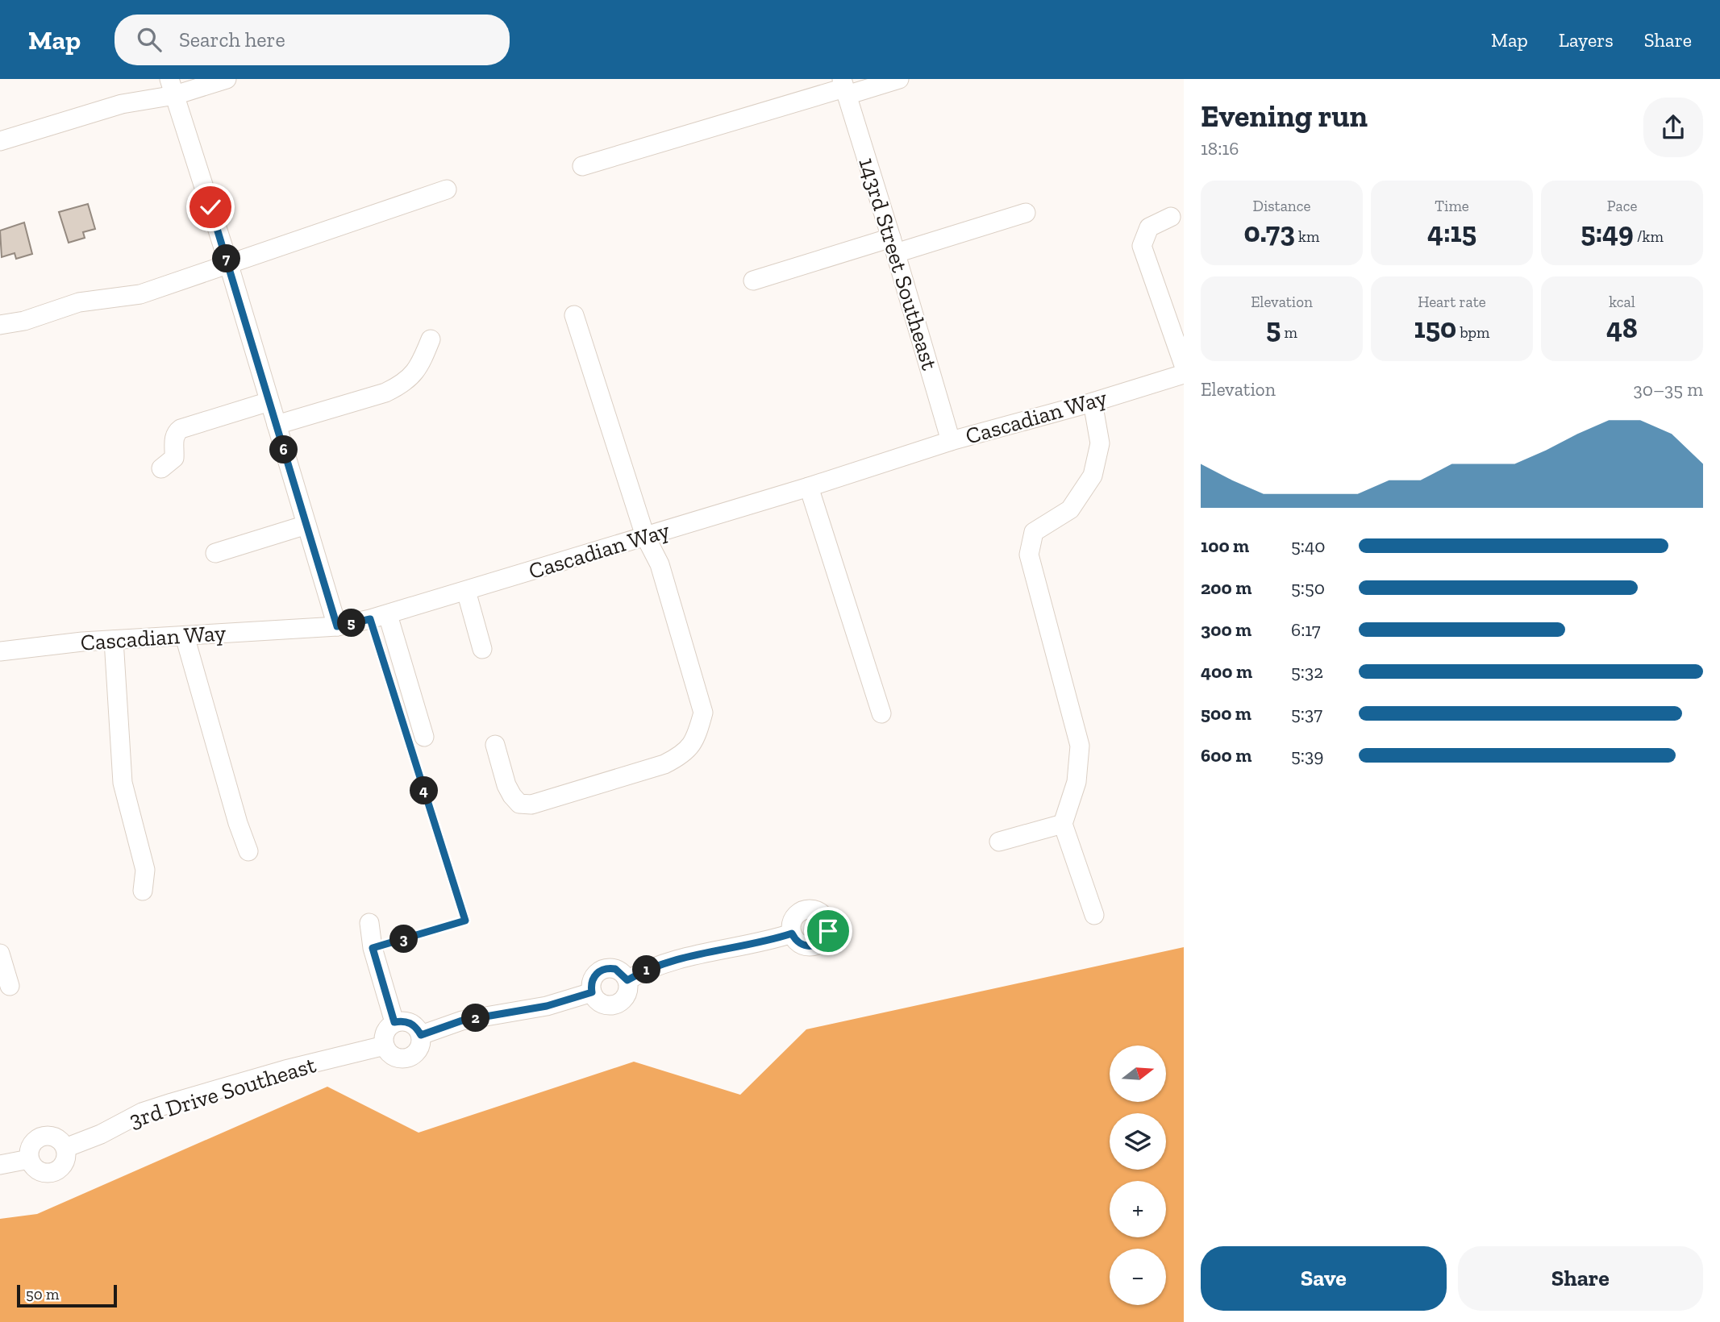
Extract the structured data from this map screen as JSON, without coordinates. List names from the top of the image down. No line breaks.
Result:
{"streets":{"street":["143rd Street Southeast","Cascadian Way","3rd Drive Southeast"]},"crossings":[["143rd Street Southeast","Cascadian Way"]],"scale_bar":"50 m","north":"right","page":{"header":"Map","search":"Search here","nav":["Map","Layers","Share"],"heading":["Evening run","18:16"],"stats":[["Distance","0.73 km"],["Time","4:15"],["Pace","5:49 /km"],["Elevation","5 m"],["Heart rate","150 bpm"],["kcal","48"]],"pins":["7","6","5","4","3","1","2"],"chart":["Elevation","30–35 m"],"list":[{"name":"100 m","note":"5:40"},{"name":"200 m","note":"5:50"},{"name":"300 m","note":"6:17"},{"name":"400 m","note":"5:32"},{"name":"500 m","note":"5:37"},{"name":"600 m","note":"5:39"}],"map_buttons":["+","−"],"buttons":["Save","Share"],"scale":"50 m"}}
